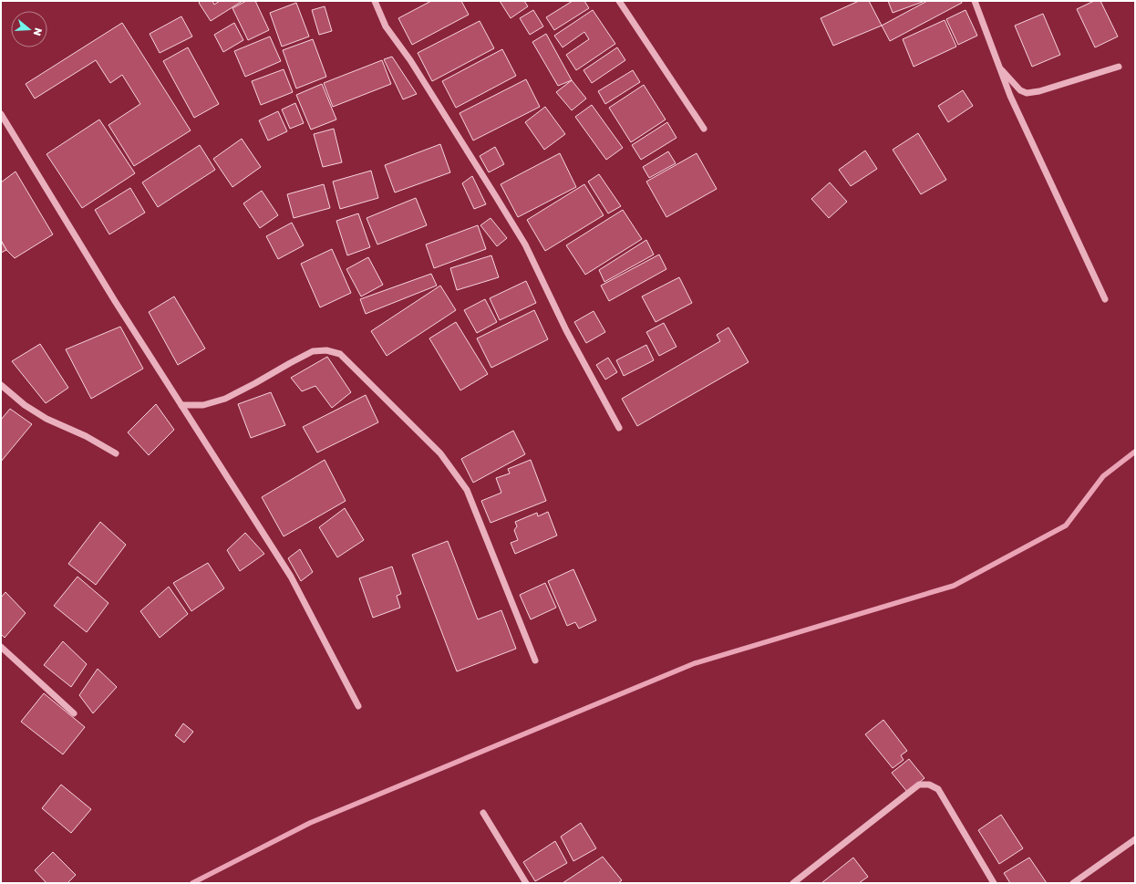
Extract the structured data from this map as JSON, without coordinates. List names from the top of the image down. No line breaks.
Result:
{"north":"right"}
